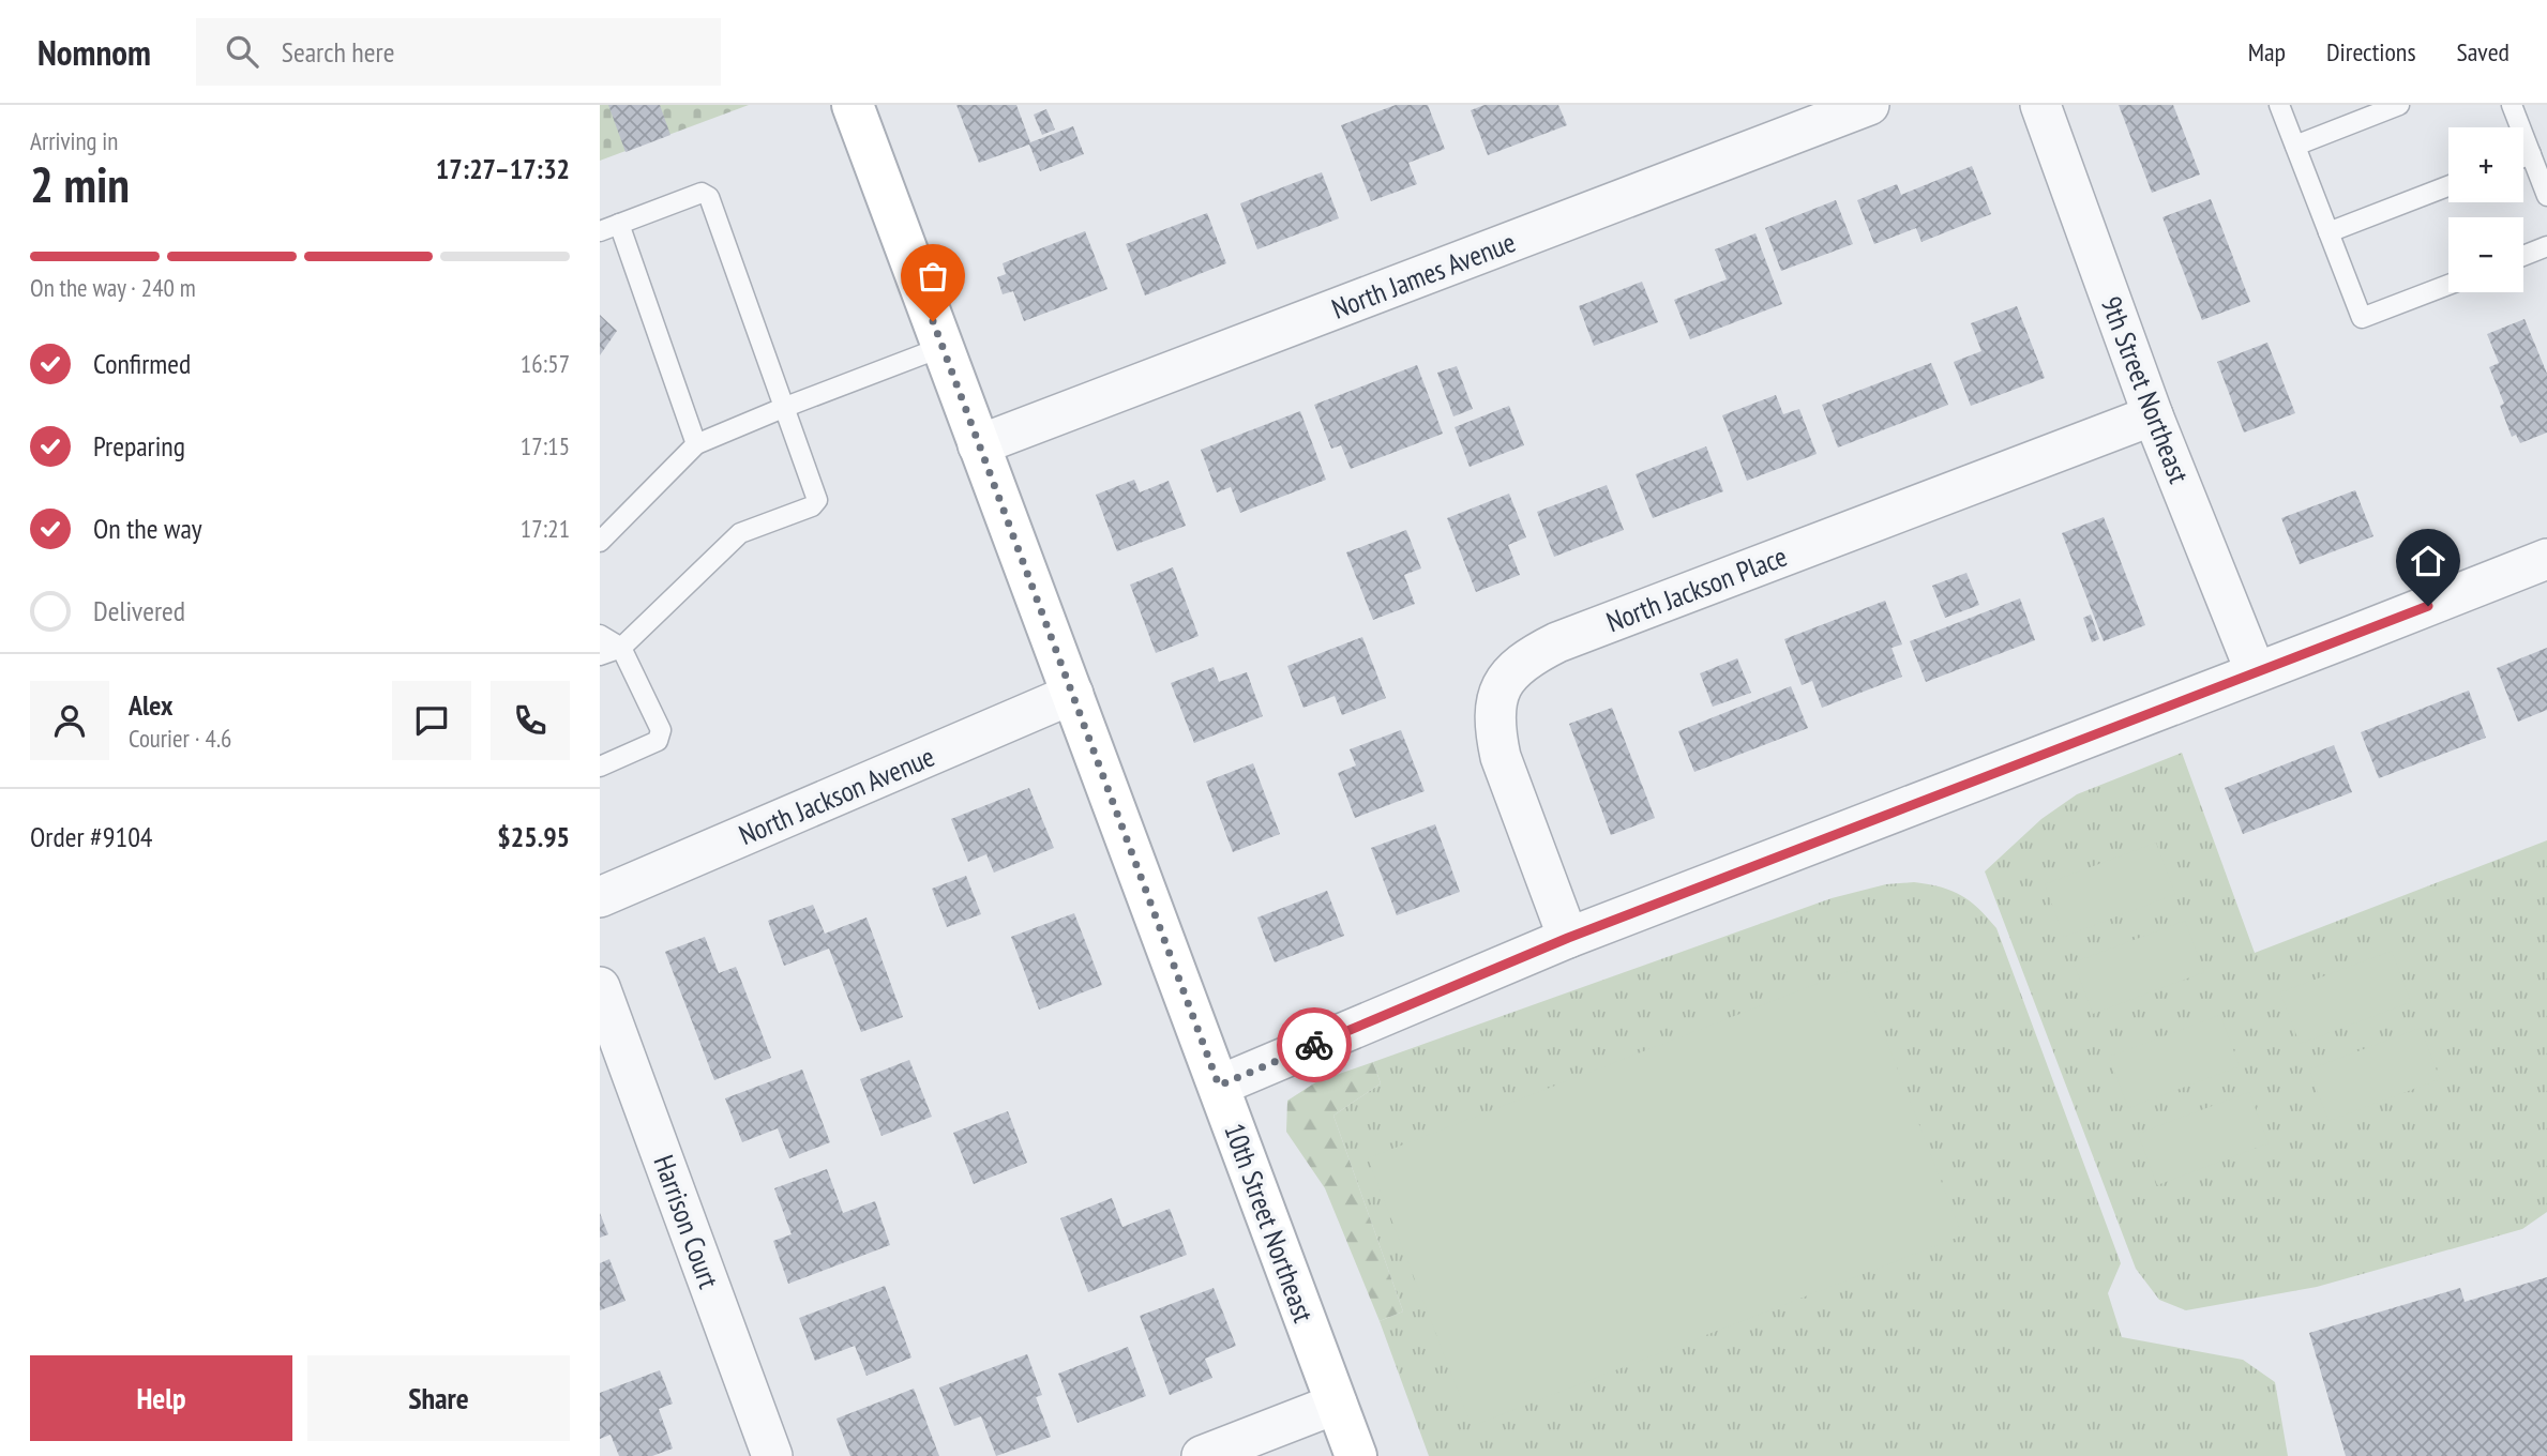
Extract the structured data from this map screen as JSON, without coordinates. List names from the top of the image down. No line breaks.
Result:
{"streets":{"main road":["10th Street Northeast"],"street":["North James Avenue","9th Street Northeast","North Jackson Place","North Jackson Avenue","Harrison Court"]},"crossings":[["North James Avenue","10th Street Northeast"],["9th Street Northeast","North Jackson Place"],["North Jackson Avenue","10th Street Northeast"]],"page":{"header":"Nomnom","search":"Search here","nav":["Map","Directions","Saved"],"heading":["2 min","Arriving in","17:27–17:32"],"panel":["Alex","Courier · 4.6","Order #9104","$25.95"],"map_buttons":["+","−"],"bar":"On the way · 240 m","list":[["Confirmed","16:57"],["Preparing","17:15"],["On the way","17:21"],"Delivered"],"buttons":["Help","Share"]}}
